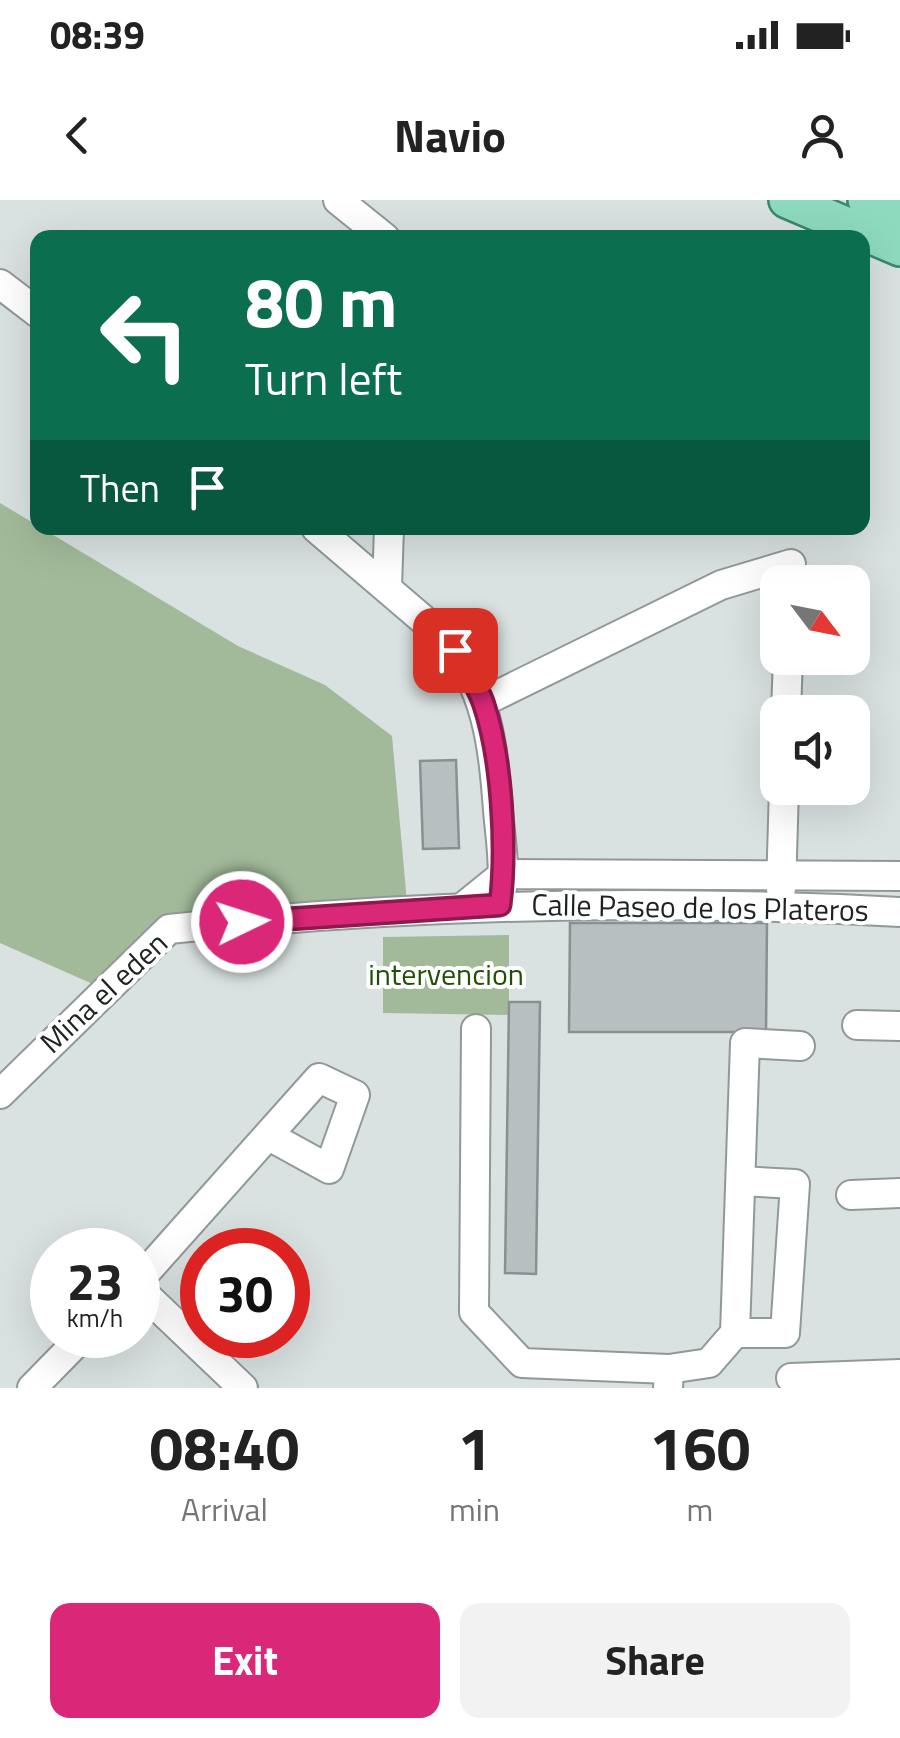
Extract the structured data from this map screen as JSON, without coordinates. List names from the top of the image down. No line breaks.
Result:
{"streets":{"street":["Calle Paseo de los Plateros","Mina el eden"]},"crossings":[["Calle Paseo de los Plateros","Mina el eden"]],"parks":["intervencion"],"north":"bottom right","page":{"status":"08:39","header":"Navio","turn":["80 m","Turn left"],"then":"Then","speed":"23 km/h","limit":"30","eta":["08:40","Arrival","1","min","160","m"],"buttons":["Exit","Share"]}}
